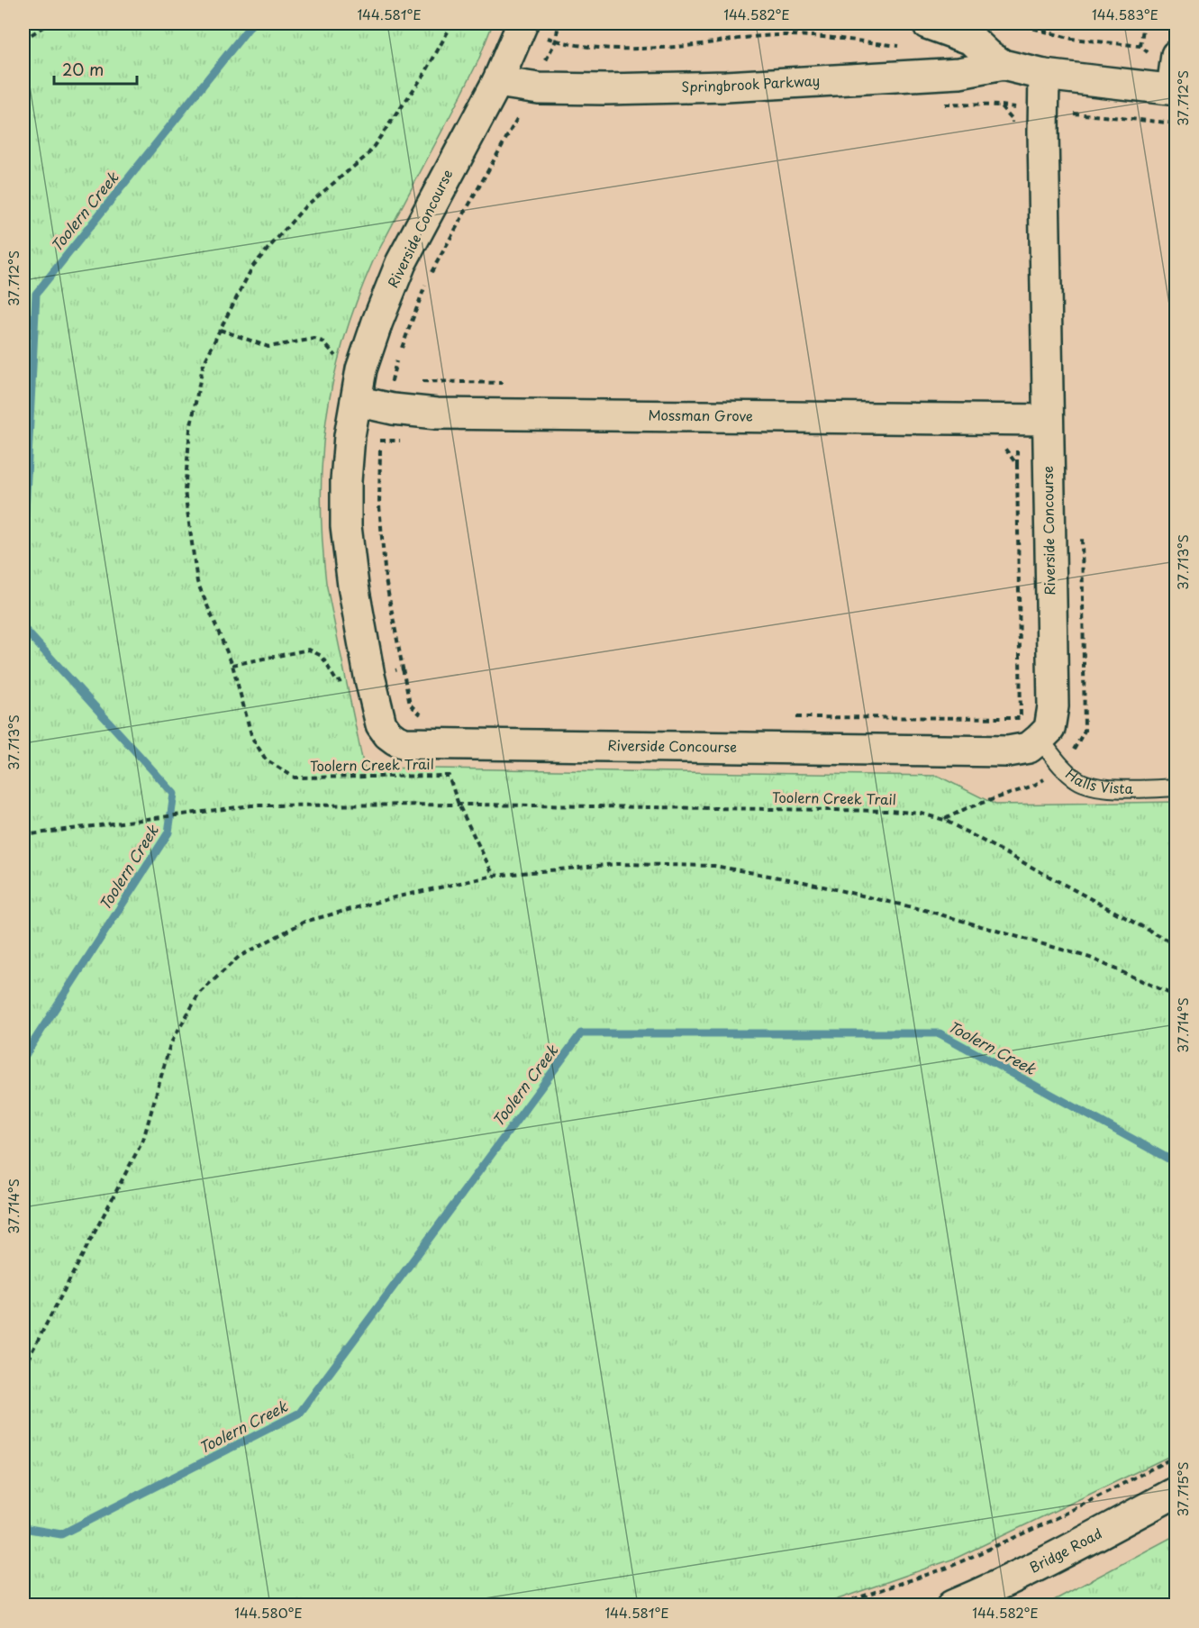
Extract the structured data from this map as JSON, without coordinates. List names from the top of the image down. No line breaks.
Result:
{"streets":{"street":["Springbrook Parkway","Riverside Concourse","Mossman Grove","Bridge Road"],"lane":["Halls Vista"],"path":["Toolern Creek Trail"]},"crossings":[["Springbrook Parkway","Riverside Concourse"],["Riverside Concourse","Mossman Grove"],["Riverside Concourse","Halls Vista"]],"water":["Toolern Creek"],"scale_bar":"20 m","coordinates":["144.581°E","144.582°E","144.583°E","37.712°S","37.713°S","37.714°S","37.715°S","144.580°E"]}
